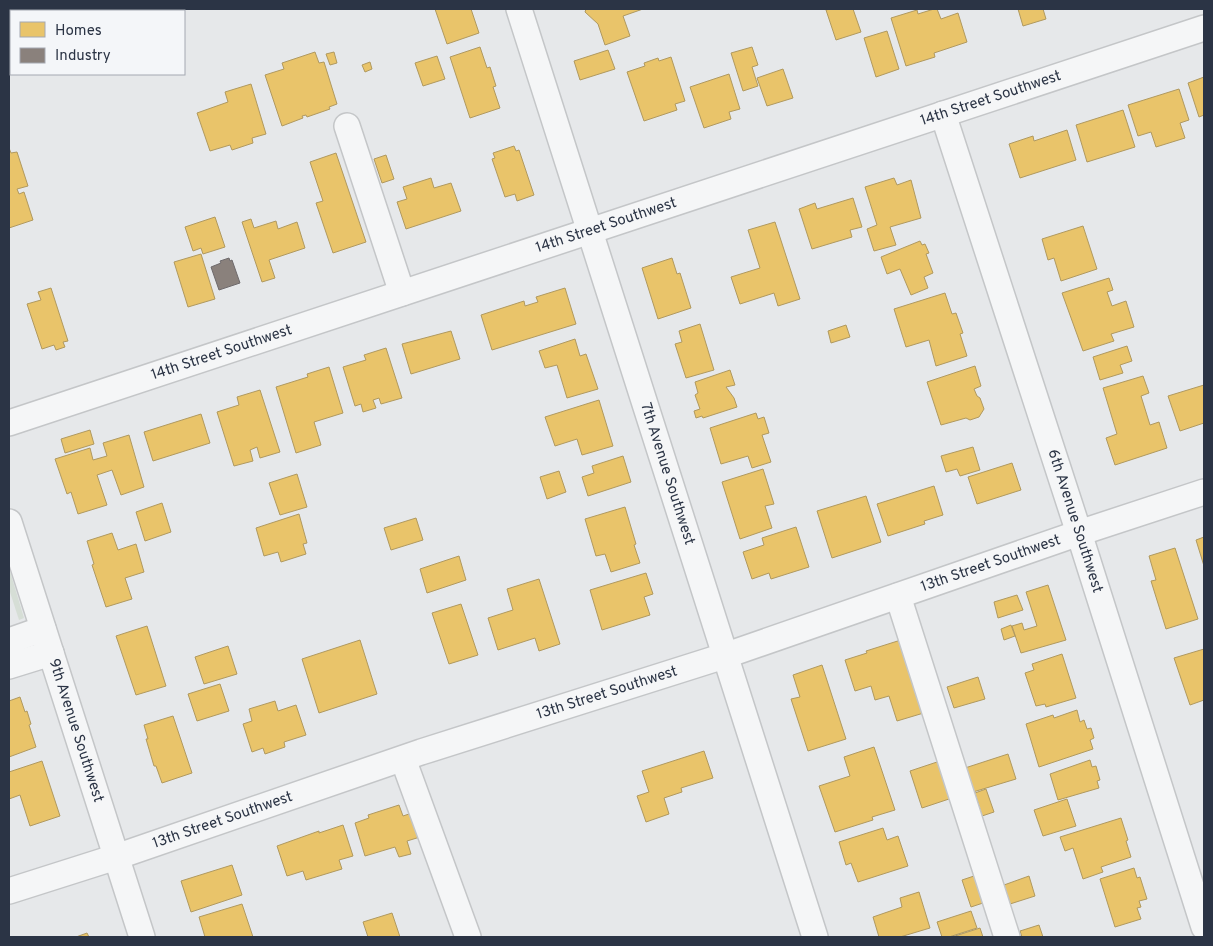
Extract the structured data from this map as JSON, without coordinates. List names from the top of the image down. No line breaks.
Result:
{"streets":{"street":["14th Street Southwest","7th Avenue Southwest","6th Avenue Southwest","13th Street Southwest","9th Avenue Southwest"]},"crossings":[["14th Street Southwest","7th Avenue Southwest"],["14th Street Southwest","6th Avenue Southwest"],["7th Avenue Southwest","13th Street Southwest"],["6th Avenue Southwest","13th Street Southwest"],["13th Street Southwest","9th Avenue Southwest"]],"legend":["Homes","Industry"]}
